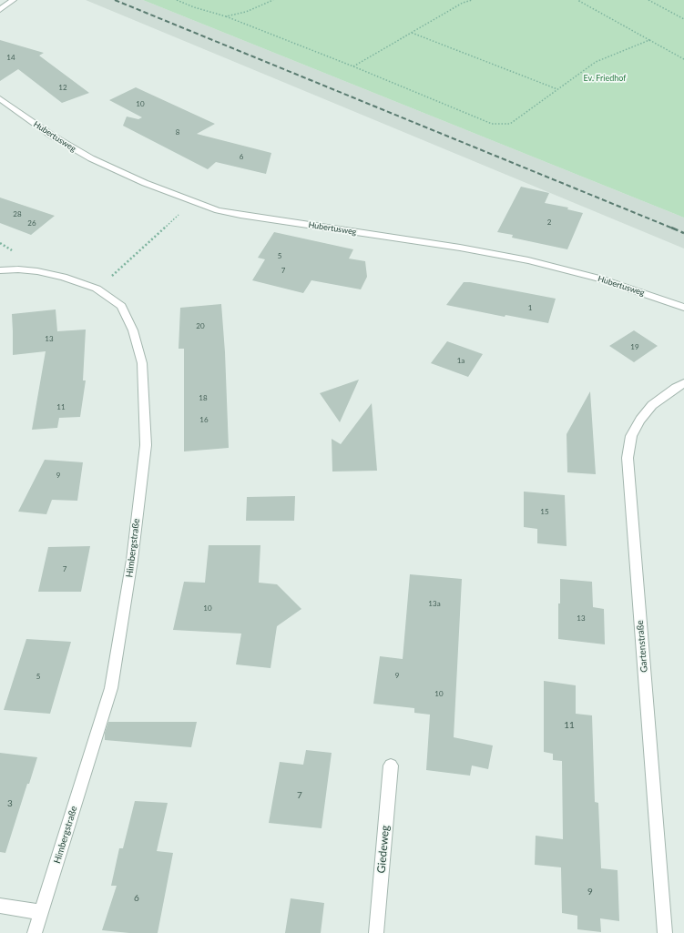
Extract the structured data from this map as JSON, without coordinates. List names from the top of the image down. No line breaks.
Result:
{"streets":{"street":["Hubertusweg","Himbergstraße","Gartenstraße","Giedeweg"]},"parks":["Ev. Friedhof"],"house_numbers":["14","12","10","8","6","28","2","26","5","7","1","20","13","19","1a","18","11","16","9","15","7","13a","10","13","9","5","10","11","7","3","9","6"]}
